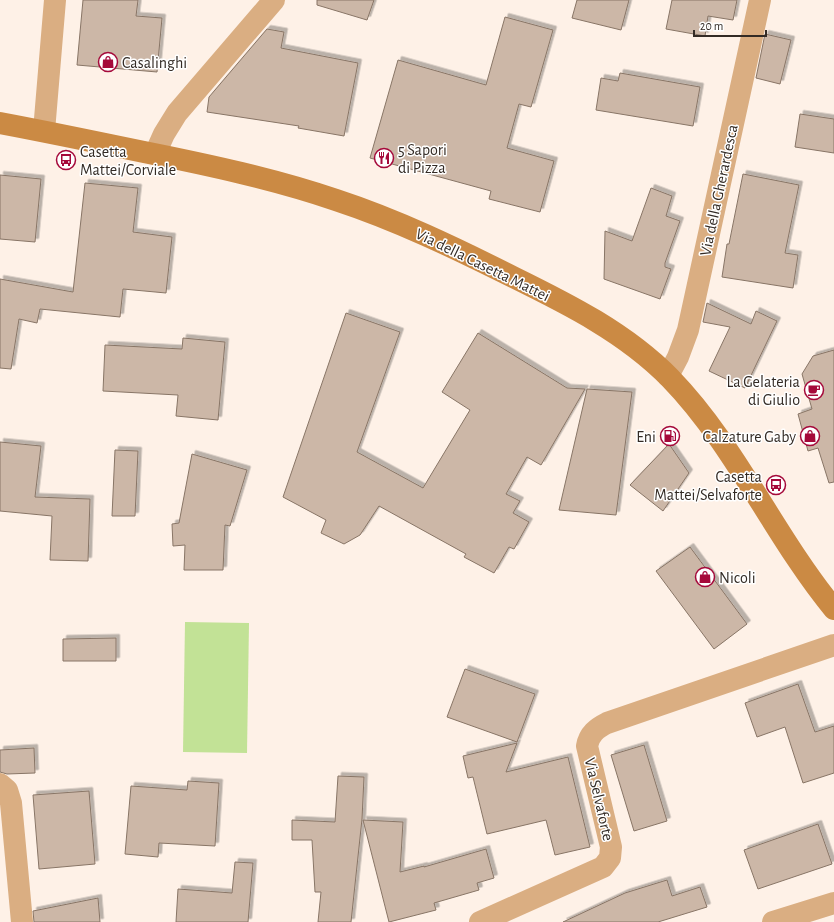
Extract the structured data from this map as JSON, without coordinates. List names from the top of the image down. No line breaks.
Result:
{"streets":{"main road":["Via della Casetta Mattei"],"street":["Via della Gherardesca","Via Selvaforte"]},"crossings":[["Via della Gherardesca","Via della Casetta Mattei"]],"places":{"shop":["Casalinghi","Calzature Gaby","Nicoli"],"restaurant":["5 Sapori di Pizza"],"bus stop":["Casetta Mattei/Corviale","Casetta Mattei/Selvaforte"],"cafe":["La Gelateria di Giulio"],"fuel station":["Eni"]},"scale_bar":"20 m"}
